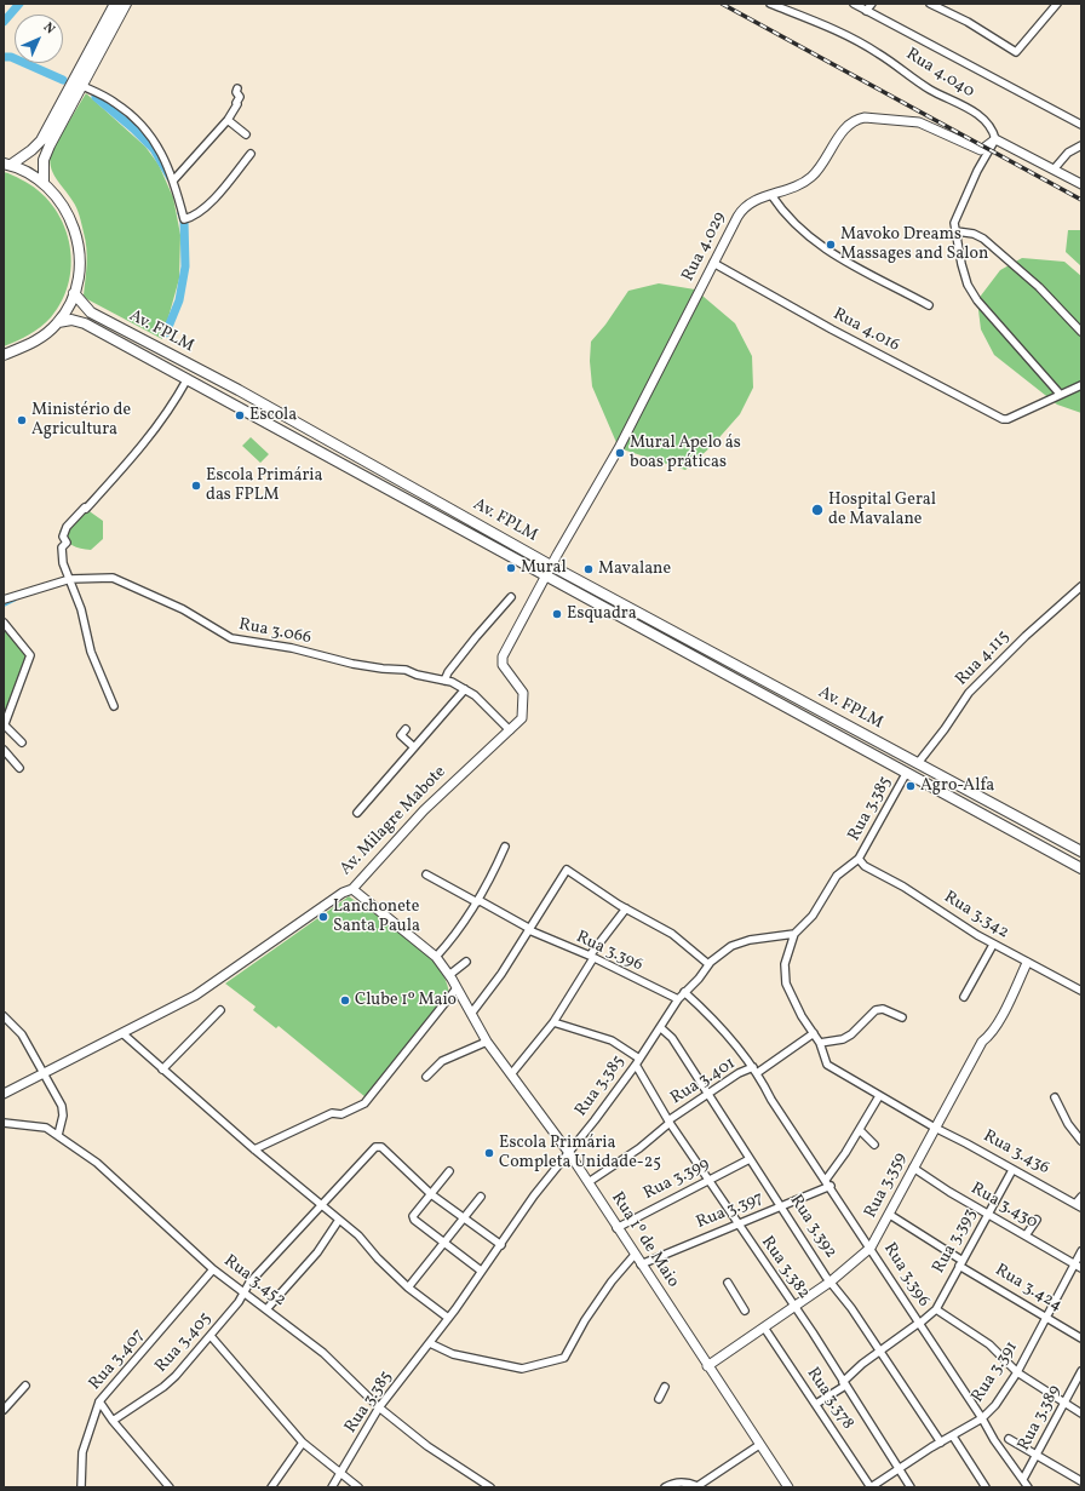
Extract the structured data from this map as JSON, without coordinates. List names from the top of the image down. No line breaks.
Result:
{"streets":{"main road":["Av. FPLM"],"street":["Rua 4.040","Rua 4.029","Rua 4.016","Rua 3.066","Rua 4.115","Rua 3.385","Av. Milagre Mabote","Rua 3.342","Rua 3.396","Rua 3.401","Rua 3.436","Rua 3.399","Rua 3.359","Rua 3.430","Rua 3.397","Rua 3.392","Rua 1º de Maio","Rua 3.393","Rua 3.382","Rua 3.452","Rua 3.424","Rua 3.405","Rua 3.407","Rua 3.391","Rua 3.378","Rua 3.389"]},"crossings":[["Rua 4.040","Rua 4.029"],["Rua 4.029","Rua 4.016"],["Rua 4.029","Av. FPLM"],["Rua 4.029","Av. Milagre Mabote"],["Av. FPLM","Rua 4.115"],["Av. FPLM","Rua 3.385"],["Av. FPLM","Av. Milagre Mabote"],["Rua 3.066","Av. Milagre Mabote"],["Rua 3.385","Rua 3.342"],["Rua 3.385","Rua 3.396"],["Rua 3.385","Rua 3.436"],["Rua 3.385","Rua 3.392"],["Rua 3.385","Rua 1º de Maio"],["Rua 3.385","Rua 3.382"],["Rua 3.385","Rua 3.452"],["Av. Milagre Mabote","Rua 1º de Maio"],["Rua 3.342","Rua 3.359"],["Rua 3.396","Rua 3.401"],["Rua 3.396","Rua 3.359"],["Rua 3.396","Rua 3.397"],["Rua 3.396","Rua 3.393"],["Rua 3.396","Rua 3.391"],["Rua 3.396","Rua 3.389"],["Rua 3.401","Rua 3.436"],["Rua 3.401","Rua 3.392"],["Rua 3.401","Rua 1º de Maio"],["Rua 3.401","Rua 3.382"],["Rua 3.436","Rua 3.359"],["Rua 3.436","Rua 3.393"],["Rua 3.399","Rua 3.392"],["Rua 3.399","Rua 1º de Maio"],["Rua 3.399","Rua 3.382"],["Rua 3.359","Rua 3.430"],["Rua 3.359","Rua 3.392"],["Rua 3.359","Rua 1º de Maio"],["Rua 3.359","Rua 3.382"],["Rua 3.359","Rua 3.424"],["Rua 3.359","Rua 3.378"],["Rua 3.430","Rua 3.393"],["Rua 3.430","Rua 3.391"],["Rua 3.397","Rua 3.392"],["Rua 3.397","Rua 1º de Maio"],["Rua 3.397","Rua 3.382"],["Rua 3.392","Rua 3.393"],["Rua 3.392","Rua 3.391"],["Rua 3.393","Rua 3.382"],["Rua 3.393","Rua 3.424"],["Rua 3.393","Rua 3.378"],["Rua 3.382","Rua 3.391"],["Rua 3.452","Rua 3.405"],["Rua 3.452","Rua 3.407"],["Rua 3.424","Rua 3.391"],["Rua 3.391","Rua 3.378"]],"places":["Mavoko Dreams Massages and Salon","Escola","Ministério de Agricultura","Mural Apelo ás boas práticas","Escola Primária das FPLM","Hospital Geral de Mavalane","Mural","Mavalane","Esquadra","Agro-Alfa","Lanchonete Santa Paula","Clube 1º Maio","Escola Primária Completa Unidade-25"],"north":"top right"}
